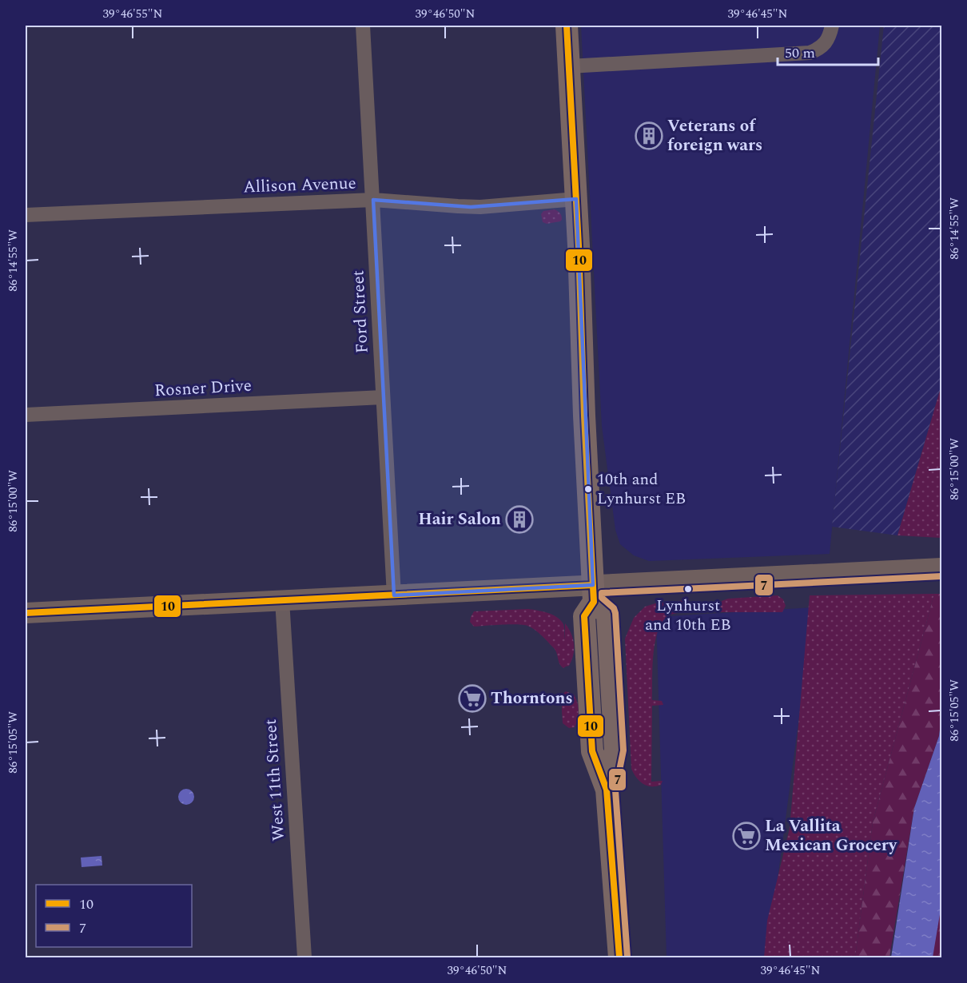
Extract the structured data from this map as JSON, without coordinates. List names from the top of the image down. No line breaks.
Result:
{"streets":{"street":["Allison Avenue","Ford Street","Rosner Drive","West 11th Street"]},"crossings":[["Allison Avenue","Ford Street"],["Ford Street","Rosner Drive"]],"places":{"building":["Veterans of foreign wars","Hair Salon"],"other":["10th and Lynhurst EB","Lynhurst and 10th EB"],"supermarket":["Thorntons","La Vallita Mexican Grocery"]},"lines":["transit line 10","transit line 7"],"legend":["10","7"],"scale_bar":"50 m","coordinates":["39°46'55\"N","39°46'50\"N","39°46'45\"N","86°14'55\"W","86°15'00\"W","86°15'05\"W"]}
